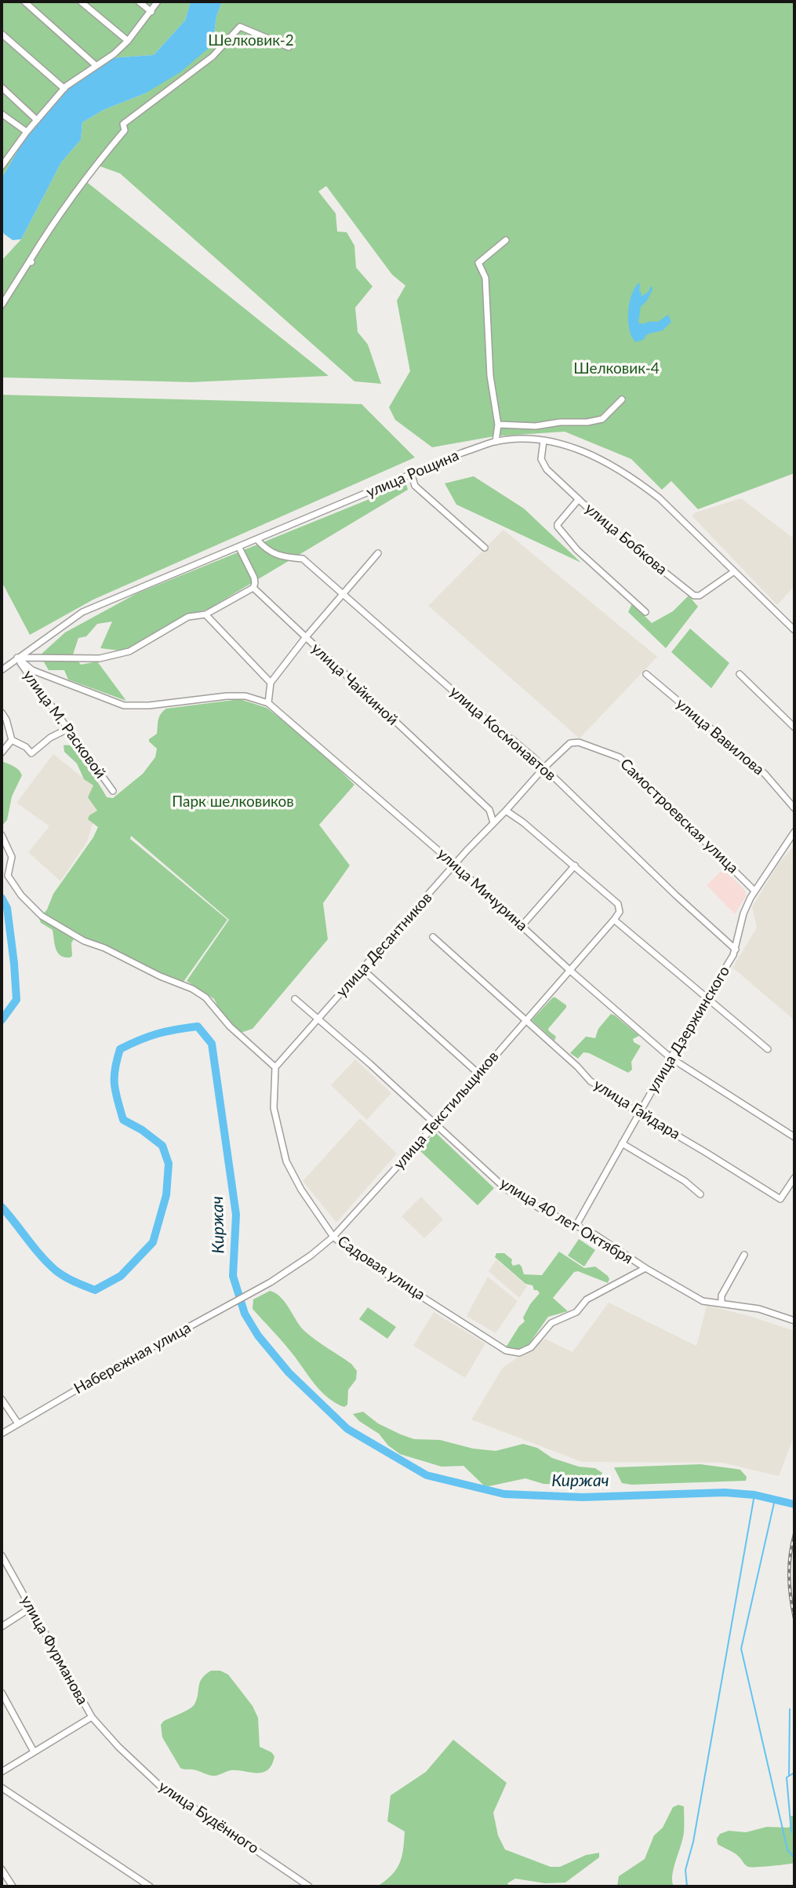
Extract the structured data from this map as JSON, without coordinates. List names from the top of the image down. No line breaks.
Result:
{"streets":{"street":["улица Рощина","улица Бобкова","улица Чайкиной","улица М. Расковой","улица Космонавтов","улица Вавилова","Самостроевская улица","улица Мичурина","улица Десантников","улица Дзержинского","улица Гайдара","улица Текстильщиков","улица 40 лет Октября","Садовая улица","Набережная улица","улица Фурманова","улица Будённого"]},"crossings":[["улица Рощина","улица Бобкова"],["улица Рощина","улица М. Расковой"],["улица Рощина","улица Космонавтов"],["улица Чайкиной","улица Десантников"],["улица Чайкиной","улица Текстильщиков"],["улица Космонавтов","Самостроевская улица"],["улица Космонавтов","улица Дзержинского"],["Самостроевская улица","улица Дзержинского"],["улица Мичурина","улица Десантников"],["улица Мичурина","улица Дзержинского"],["улица Мичурина","улица Текстильщиков"],["улица Десантников","улица 40 лет Октября"],["улица Десантников","Садовая улица"],["улица Дзержинского","улица Гайдара"],["улица Дзержинского","улица 40 лет Октября"],["улица Гайдара","улица Текстильщиков"],["улица Текстильщиков","улица 40 лет Октября"],["улица Текстильщиков","Садовая улица"],["улица Текстильщиков","Набережная улица"],["улица 40 лет Октября","Садовая улица"],["улица Фурманова","улица Будённого"]],"water":["Киржач"],"parks":["Шелковик-2","Шелковик-4","Парк шелковиков"]}
